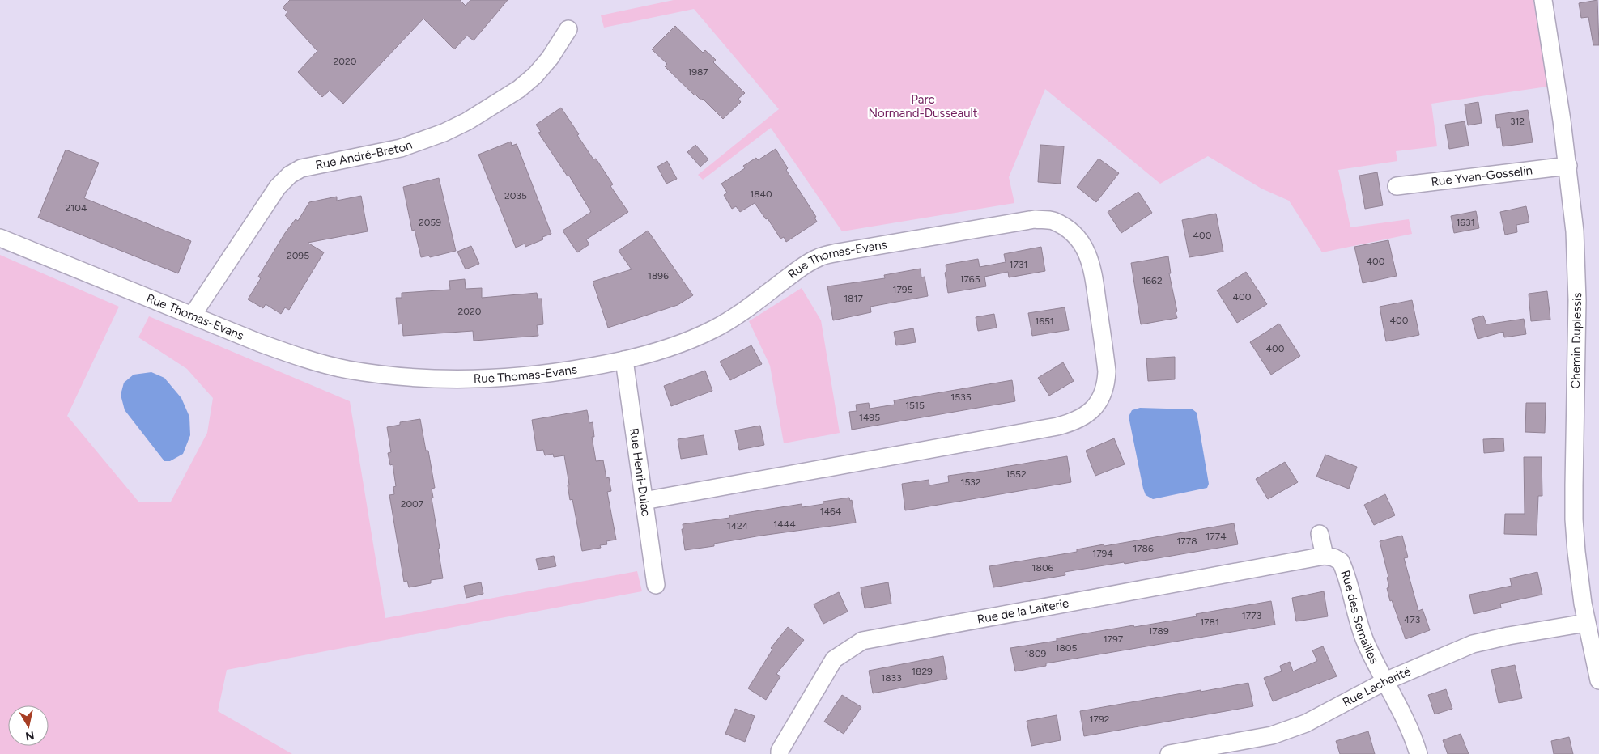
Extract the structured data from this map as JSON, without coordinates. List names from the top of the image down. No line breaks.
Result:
{"streets":{"street":["Rue André-Breton","Rue Yvan-Gosselin","Rue Thomas-Evans","Chemin Duplessis","Rue Henri-Dulac","Rue de la Laiterie","Rue des Semailles","Rue Lacharité"]},"crossings":[["Rue André-Breton","Rue Thomas-Evans"],["Rue Yvan-Gosselin","Chemin Duplessis"],["Rue Thomas-Evans","Rue Henri-Dulac"],["Chemin Duplessis","Rue Lacharité"],["Rue de la Laiterie","Rue des Semailles"],["Rue des Semailles","Rue Lacharité"]],"parks":["Parc Normand-Dusseault"],"house_numbers":["2020","1987","312","1840","2035","2104","2059","1631","400","2095","400","1731","1896","1765","1662","1795","400","1817","2020","400","1651","400","1535","1515","1495","1552","1532","2007","1464","1444","1424","1774","1778","1786","1794","1806","1773","473","1781","1789","1797","1805","1809","1829","1833","1792"],"north":"bottom"}
